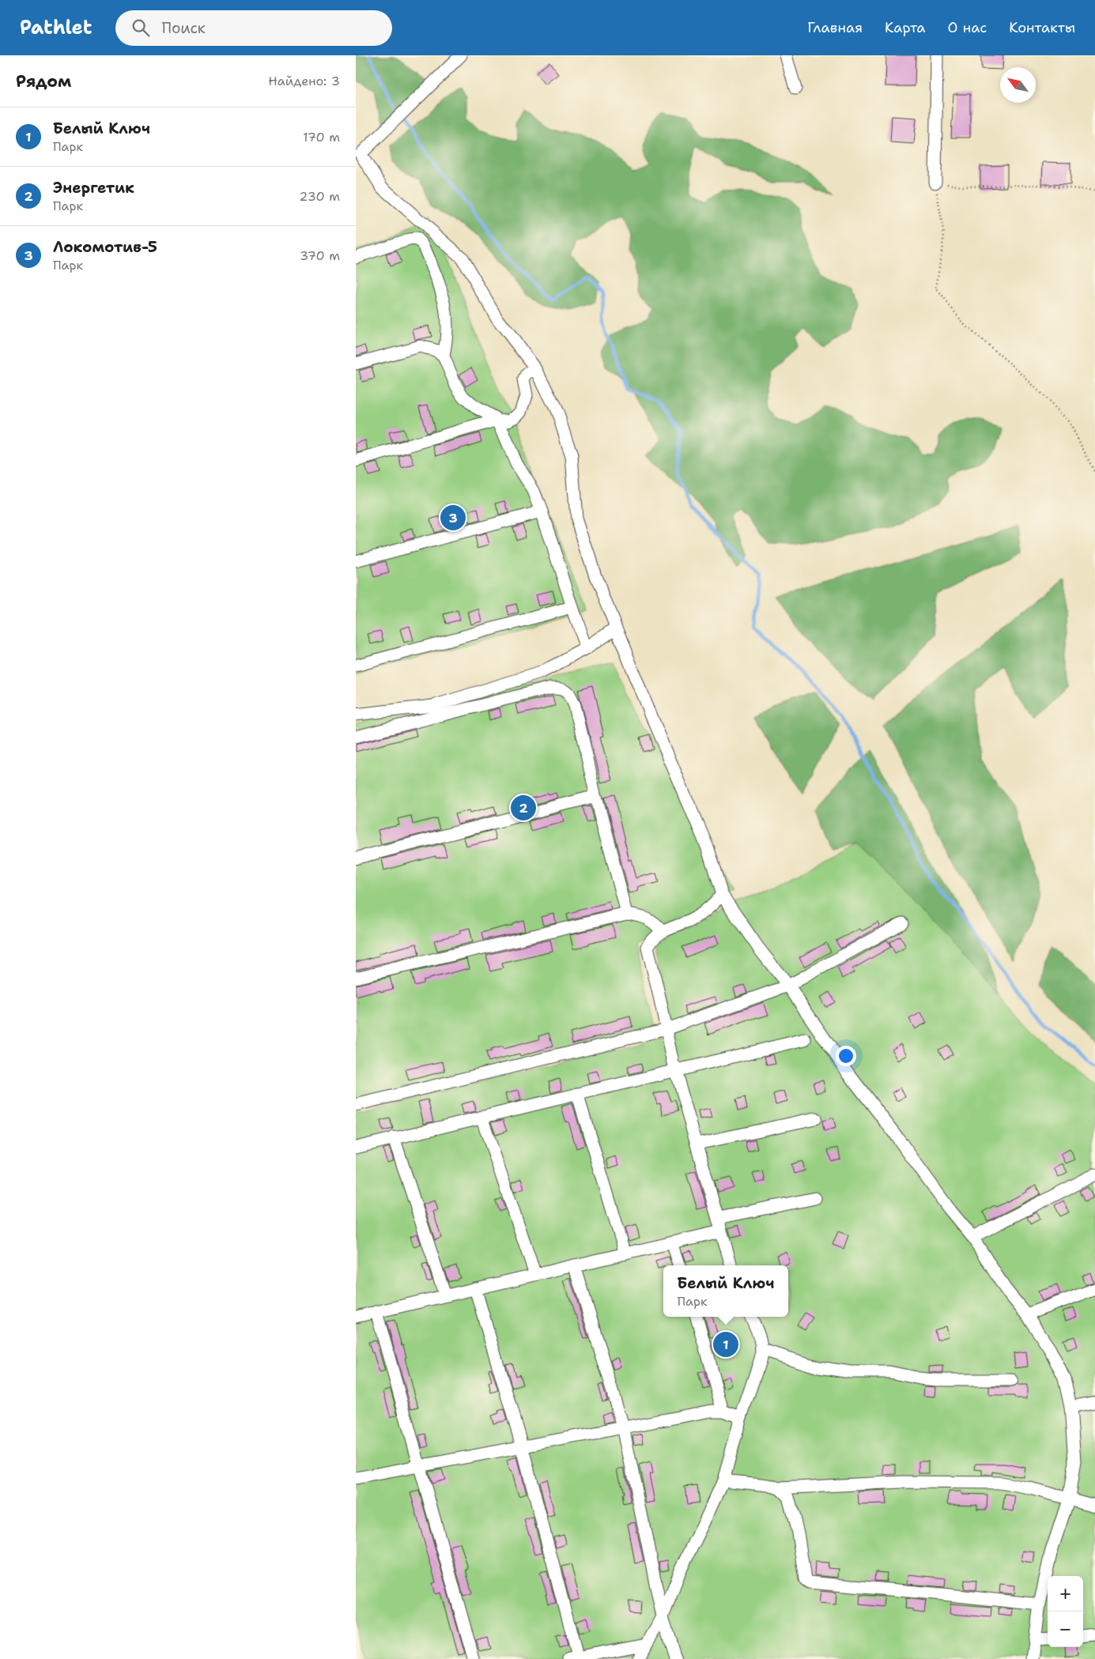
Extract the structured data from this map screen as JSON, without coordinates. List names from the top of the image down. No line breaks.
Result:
{"north":"top left","page":{"header":"Pathlet","search":"Поиск","nav":["Главная","Карта","О нас","Контакты"],"heading":["Рядом","Найдено: 3"],"list":[{"mark":"1","name":"Белый Ключ","note":"Парк","value":"170 m"},{"mark":"2","name":"Энергетик","note":"Парк","value":"230 m"},{"mark":"3","name":"Локомотив-5","note":"Парк","value":"370 m"}],"pins":["3","2","1"],"popup":["Белый Ключ","Парк"],"map_buttons":["+","−"]}}
